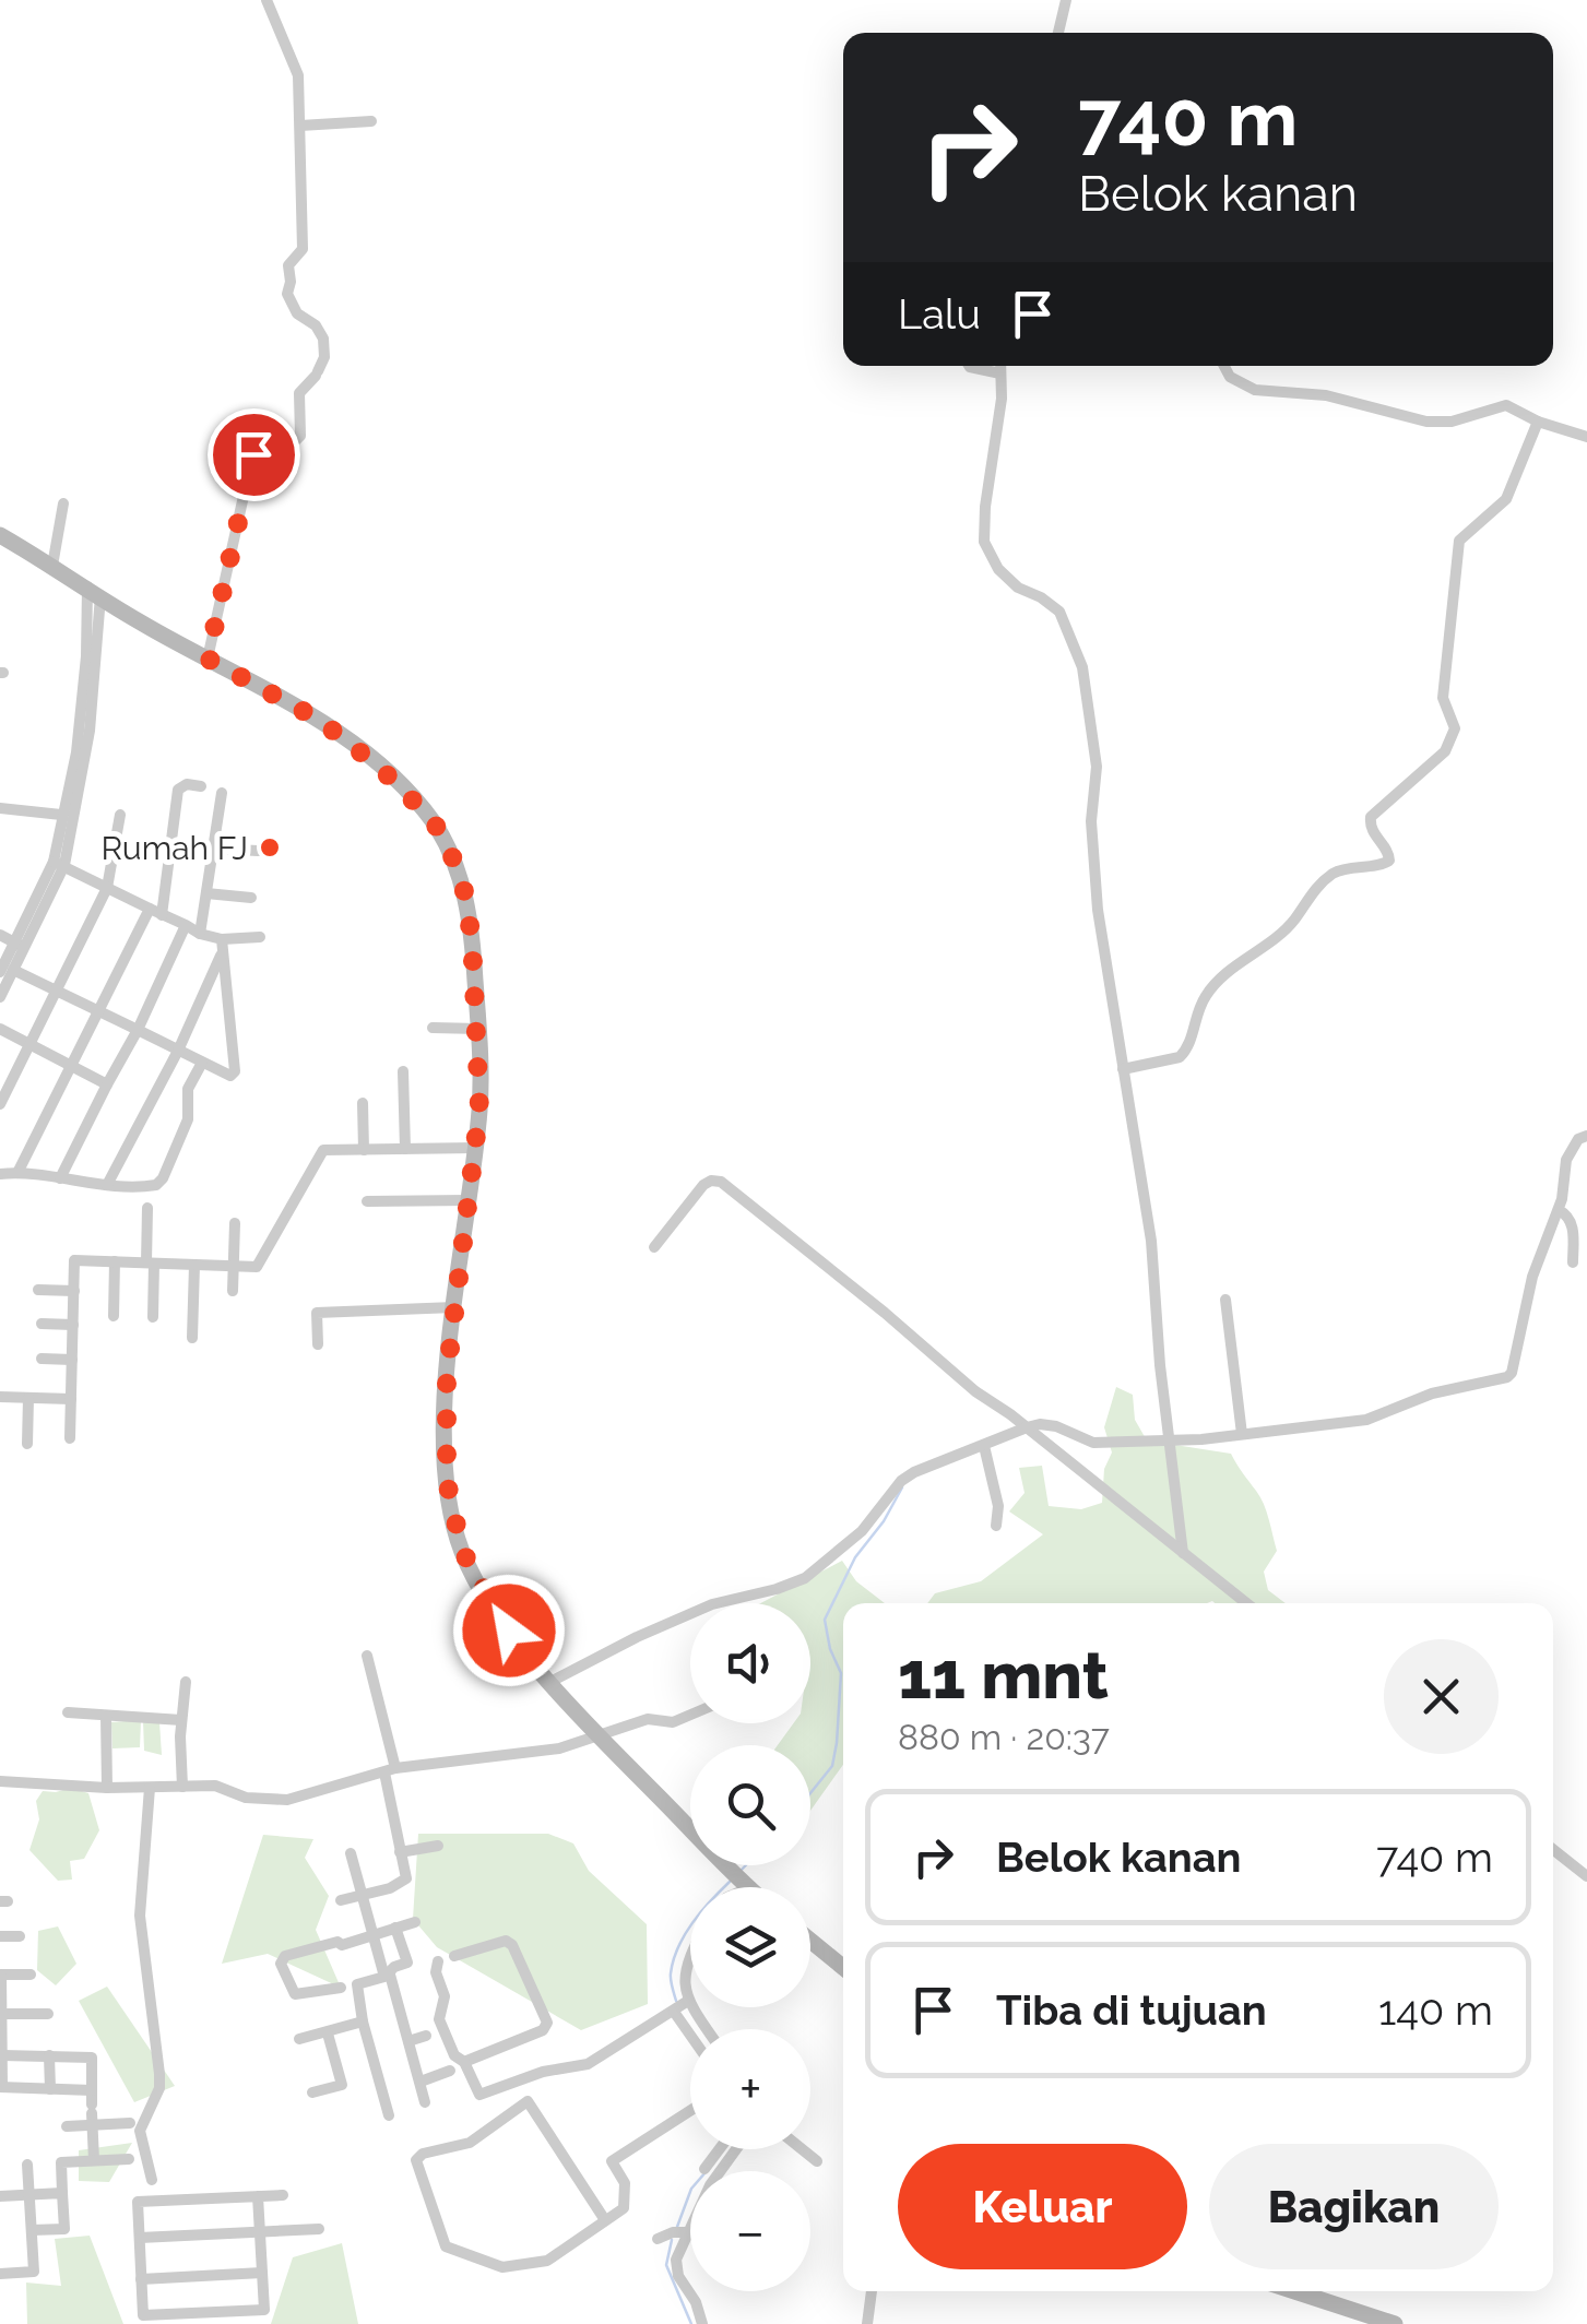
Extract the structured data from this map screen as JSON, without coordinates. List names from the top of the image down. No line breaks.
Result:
{"places":["Rumah FJ"],"page":{"turn":["740 m","Belok kanan"],"then":"Lalu","map_buttons":["+","−"],"heading":["11 mnt","880 m · 20:37"],"list":[{"name":"Belok kanan","value":"740 m"},{"name":"Tiba di tujuan","value":"140 m"}],"buttons":["Keluar","Bagikan"]}}
